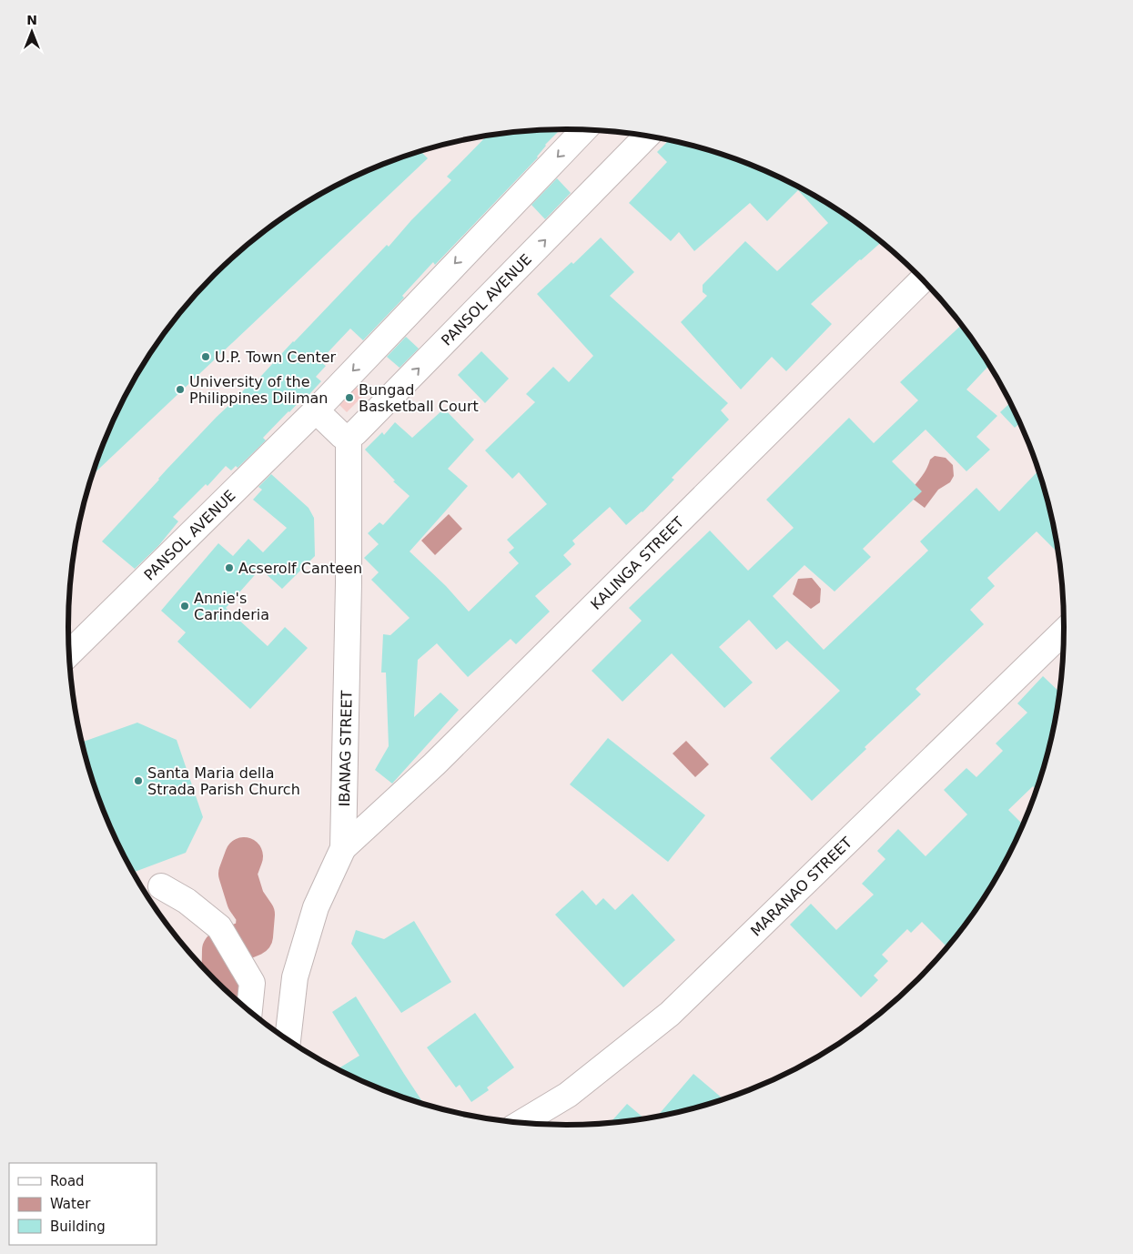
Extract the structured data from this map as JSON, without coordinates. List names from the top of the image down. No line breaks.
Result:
{"streets":{"street":["PANSOL AVENUE","KALINGA STREET","IBANAG STREET","MARANAO STREET"]},"crossings":[["PANSOL AVENUE","IBANAG STREET"],["KALINGA STREET","IBANAG STREET"]],"places":["U.P. Town Center","University of the Philippines Diliman","Bungad Basketball Court","Acserolf Canteen","Annie's Carinderia","Santa Maria della Strada Parish Church"],"legend":["Road","Water","Building"],"north":"top"}
